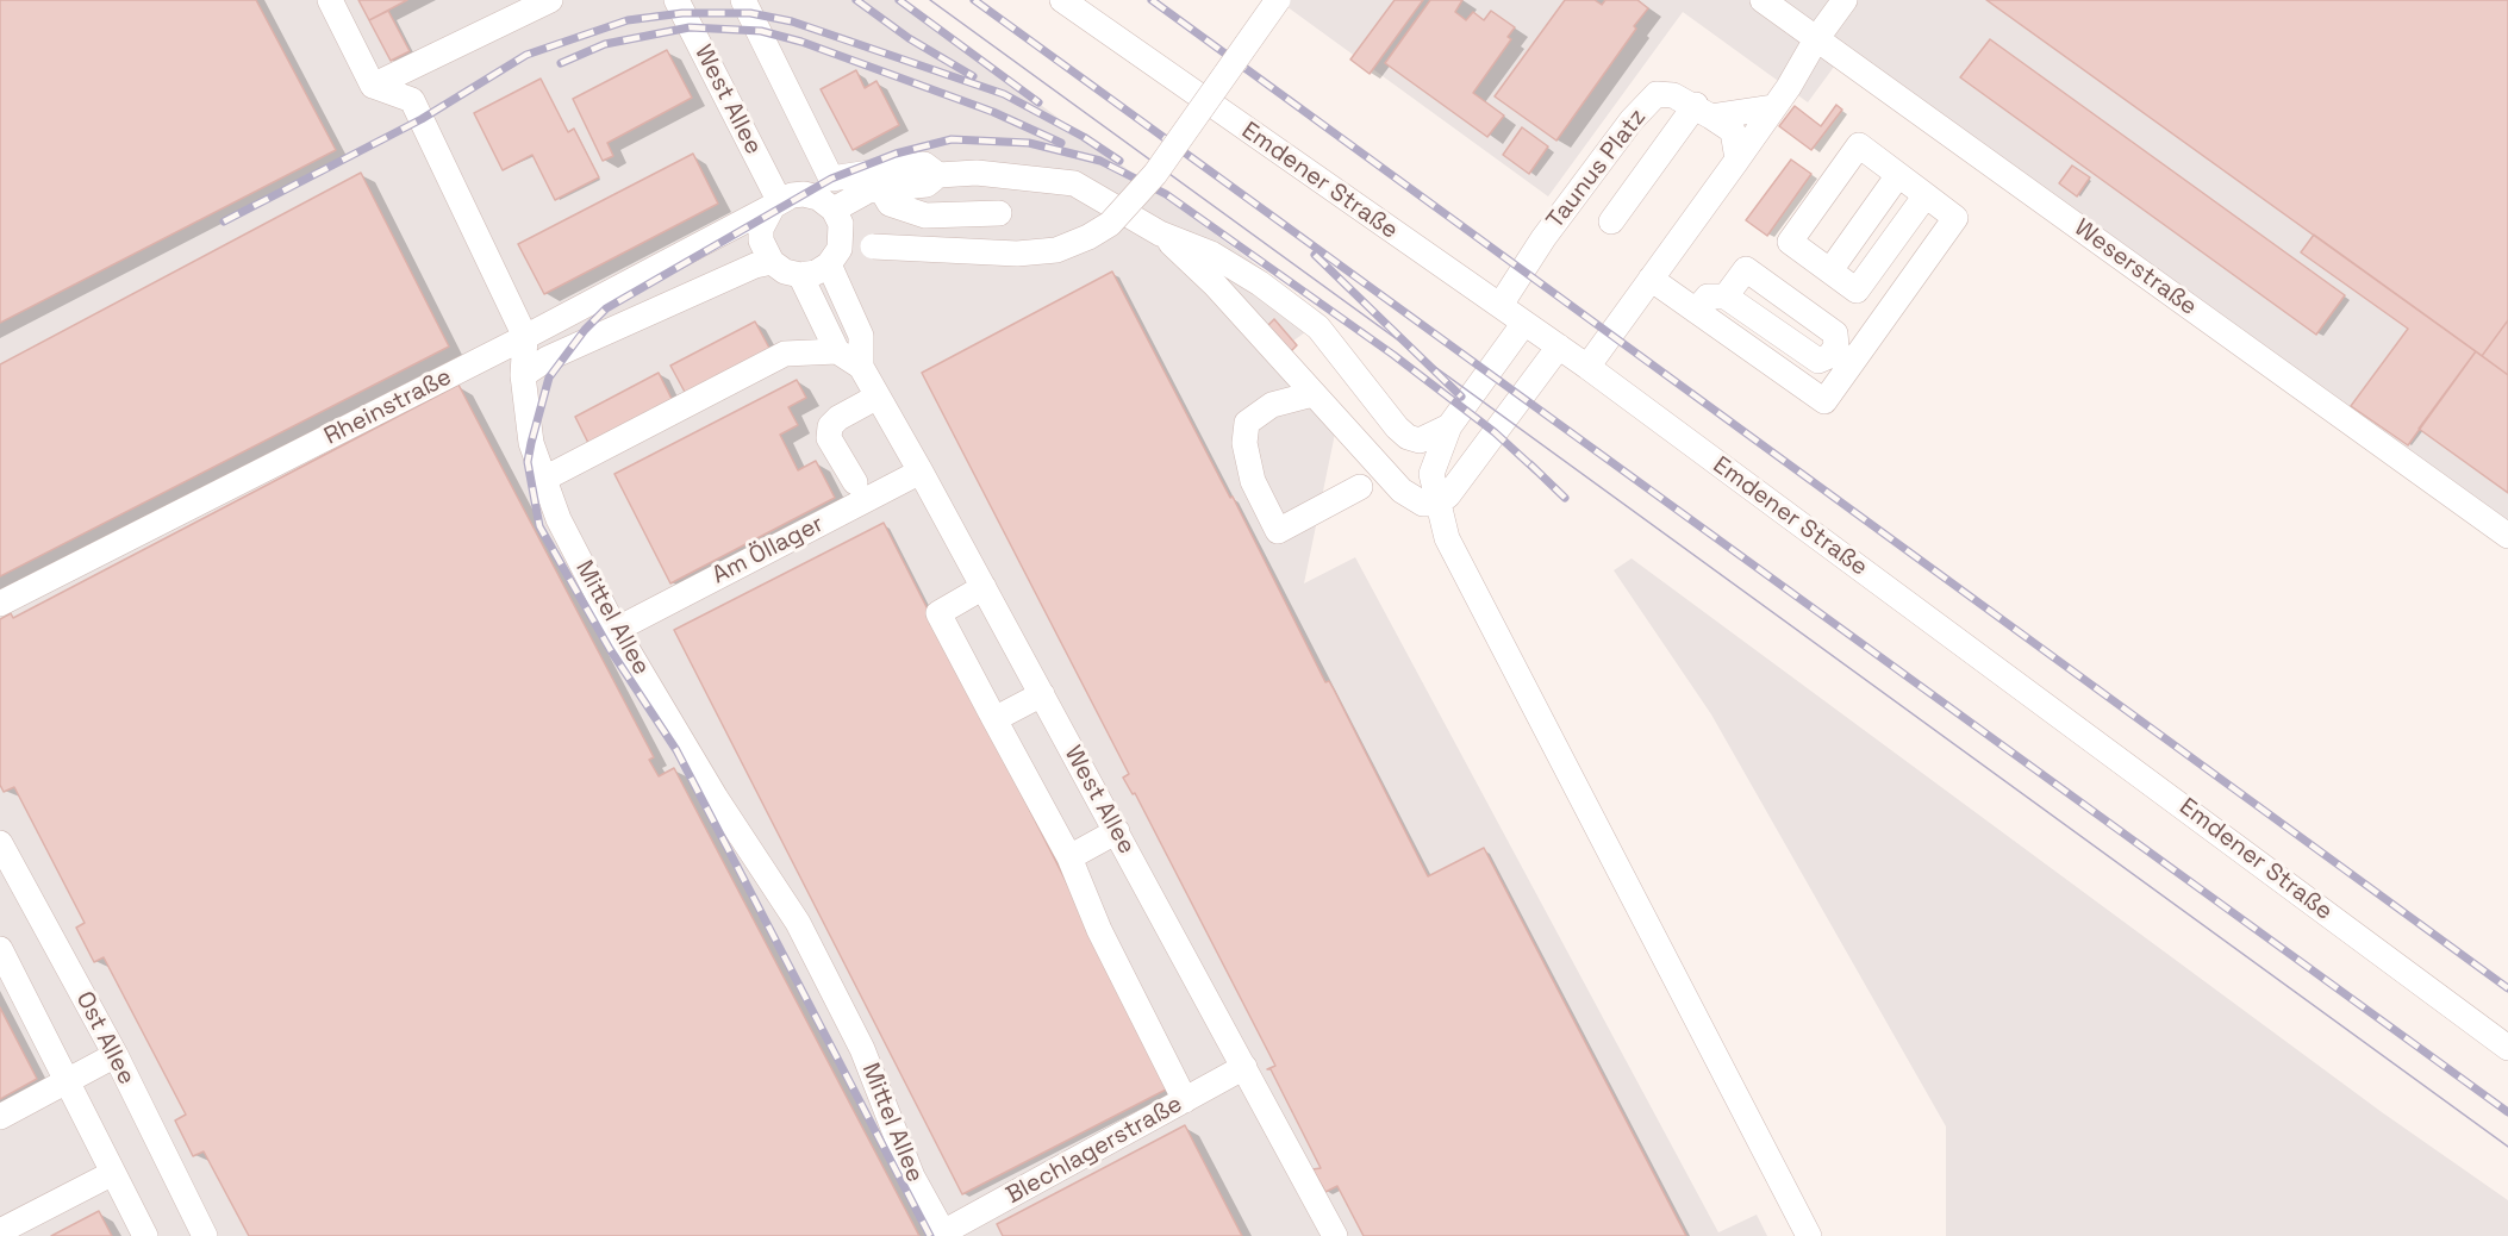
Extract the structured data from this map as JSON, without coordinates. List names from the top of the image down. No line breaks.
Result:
{"streets":{"street":["West Allee","Taunus Platz","Emdener Straße","Weserstraße","Rheinstraße","Am Öllager","Mittel Allee","Ost Allee","Blechlagerstraße"]},"crossings":[["West Allee","Rheinstraße"],["West Allee","Am Öllager"],["West Allee","Blechlagerstraße"],["Taunus Platz","Emdener Straße"],["Rheinstraße","Mittel Allee"],["Am Öllager","Mittel Allee"],["Mittel Allee","Blechlagerstraße"]]}
